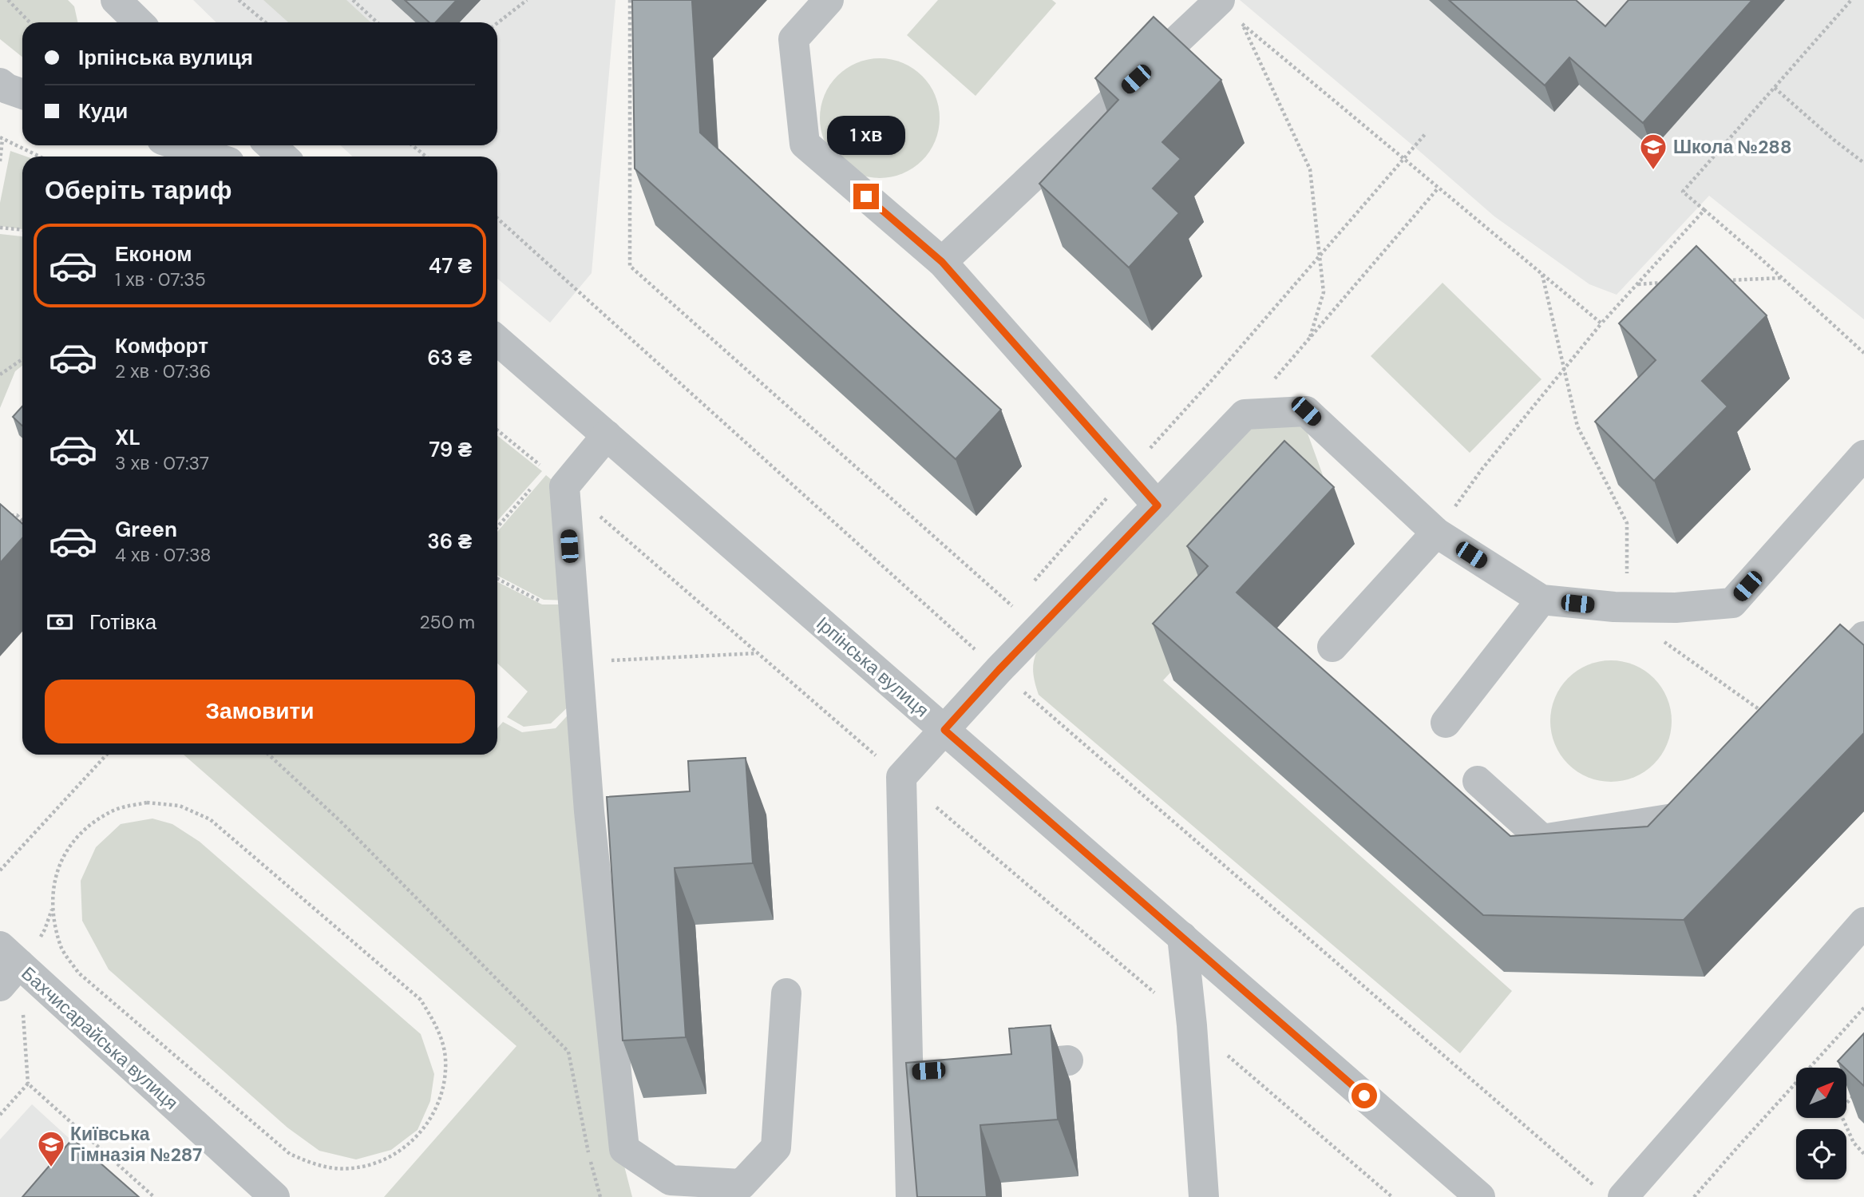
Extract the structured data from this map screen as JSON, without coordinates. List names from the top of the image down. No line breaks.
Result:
{"streets":{"street":["Ірпінська вулиця","Бахчисарайська вулиця"]},"places":{"school or university":["Школа №288","Київська Гімназія №287"]},"north":"top right","page":{"banner":["Ірпінська вулиця","Куди"],"bubble":"1 хв","heading":"Оберіть тариф","list":[{"name":"Економ","note":"1 хв · 07:35","value":"47 ₴"},{"name":"Комфорт","note":"2 хв · 07:36","value":"63 ₴"},{"name":"XL","note":"3 хв · 07:37","value":"79 ₴"},{"name":"Green","note":"4 хв · 07:38","value":"36 ₴"}],"pay":["Готівка","250 m"],"buttons":"Замовити"}}
